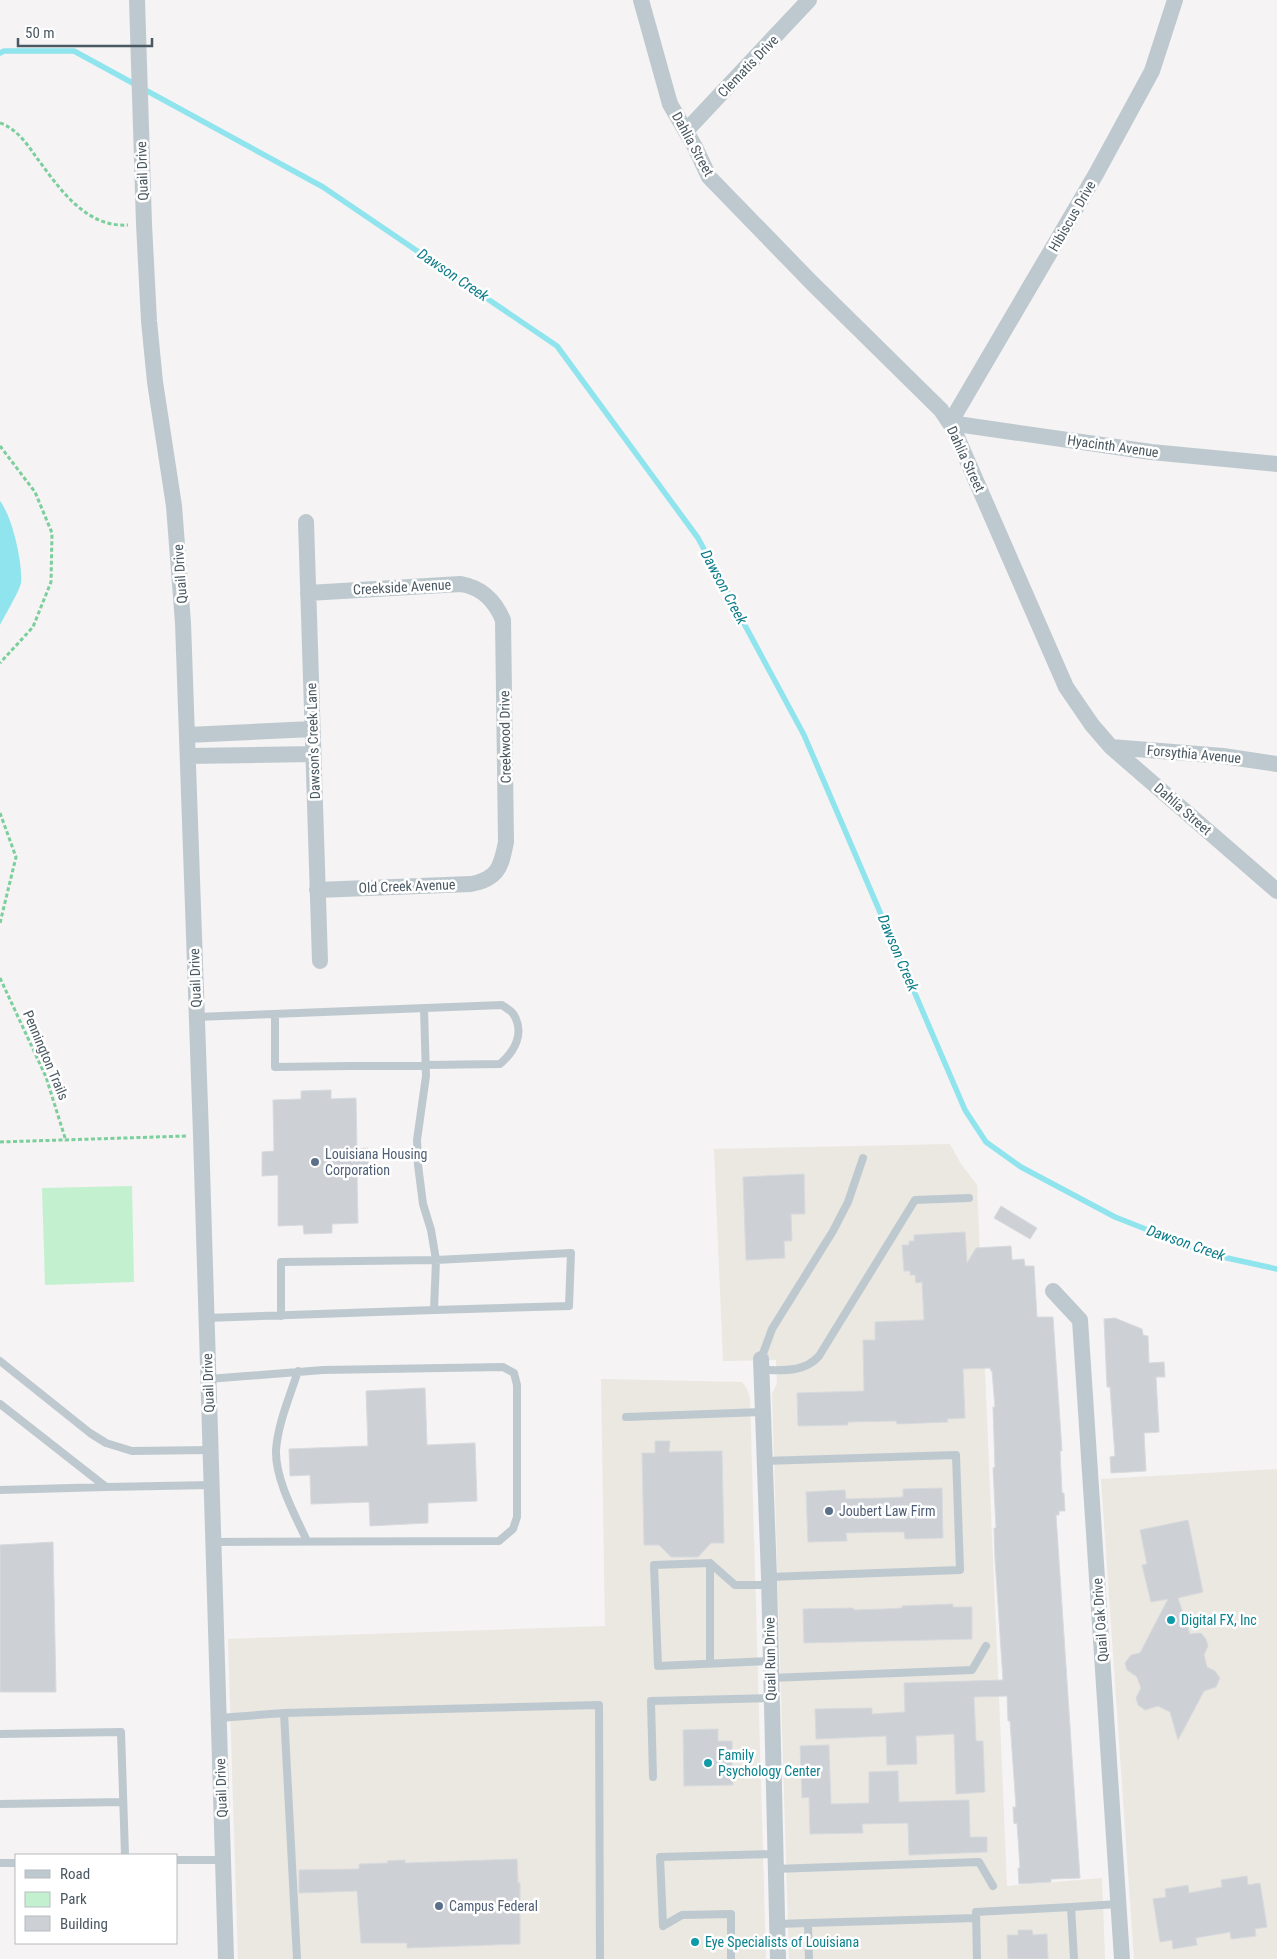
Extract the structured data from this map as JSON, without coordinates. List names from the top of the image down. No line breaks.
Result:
{"streets":{"street":["Clematis Drive","Dahlia Street","Quail Drive","Hibiscus Drive","Hyacinth Avenue","Creekside Avenue","Creekwood Drive","Dawson's Creek Lane","Forsythia Avenue","Old Creek Avenue","Quail Oak Drive","Quail Run Drive"],"path":["Pennington Trails"]},"crossings":[["Clematis Drive","Dahlia Street"],["Dahlia Street","Hibiscus Drive"],["Dahlia Street","Hyacinth Avenue"],["Dahlia Street","Forsythia Avenue"],["Hibiscus Drive","Hyacinth Avenue"],["Creekside Avenue","Creekwood Drive"],["Creekside Avenue","Dawson's Creek Lane"],["Creekwood Drive","Old Creek Avenue"],["Dawson's Creek Lane","Old Creek Avenue"]],"water":["Dawson Creek"],"places":["Louisiana Housing Corporation","Joubert Law Firm","Digital FX, Inc","Family Psychology Center","Campus Federal","Eye Specialists of Louisiana"],"legend":["Road","Park","Building"],"scale_bar":"50 m"}
